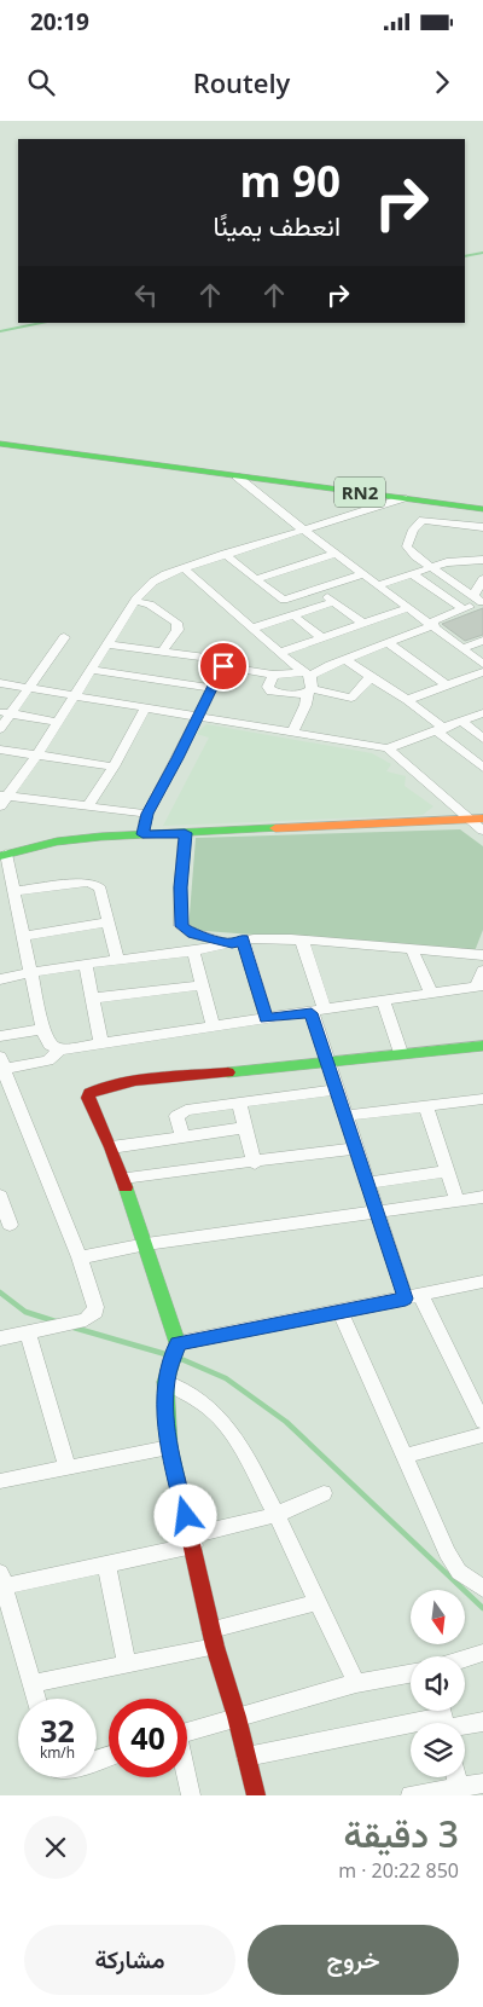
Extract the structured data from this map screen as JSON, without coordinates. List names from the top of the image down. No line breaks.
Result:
{"streets":{"main road":["RN2"]},"north":"bottom","page":{"status":"20:19","header":"Routely","turn":["90 m","انعطف يمينًا"],"speed":"32 km/h","limit":"40","heading":["3 دقيقة","850 m · 20:22"],"buttons":["خروج","مشاركة"]}}
